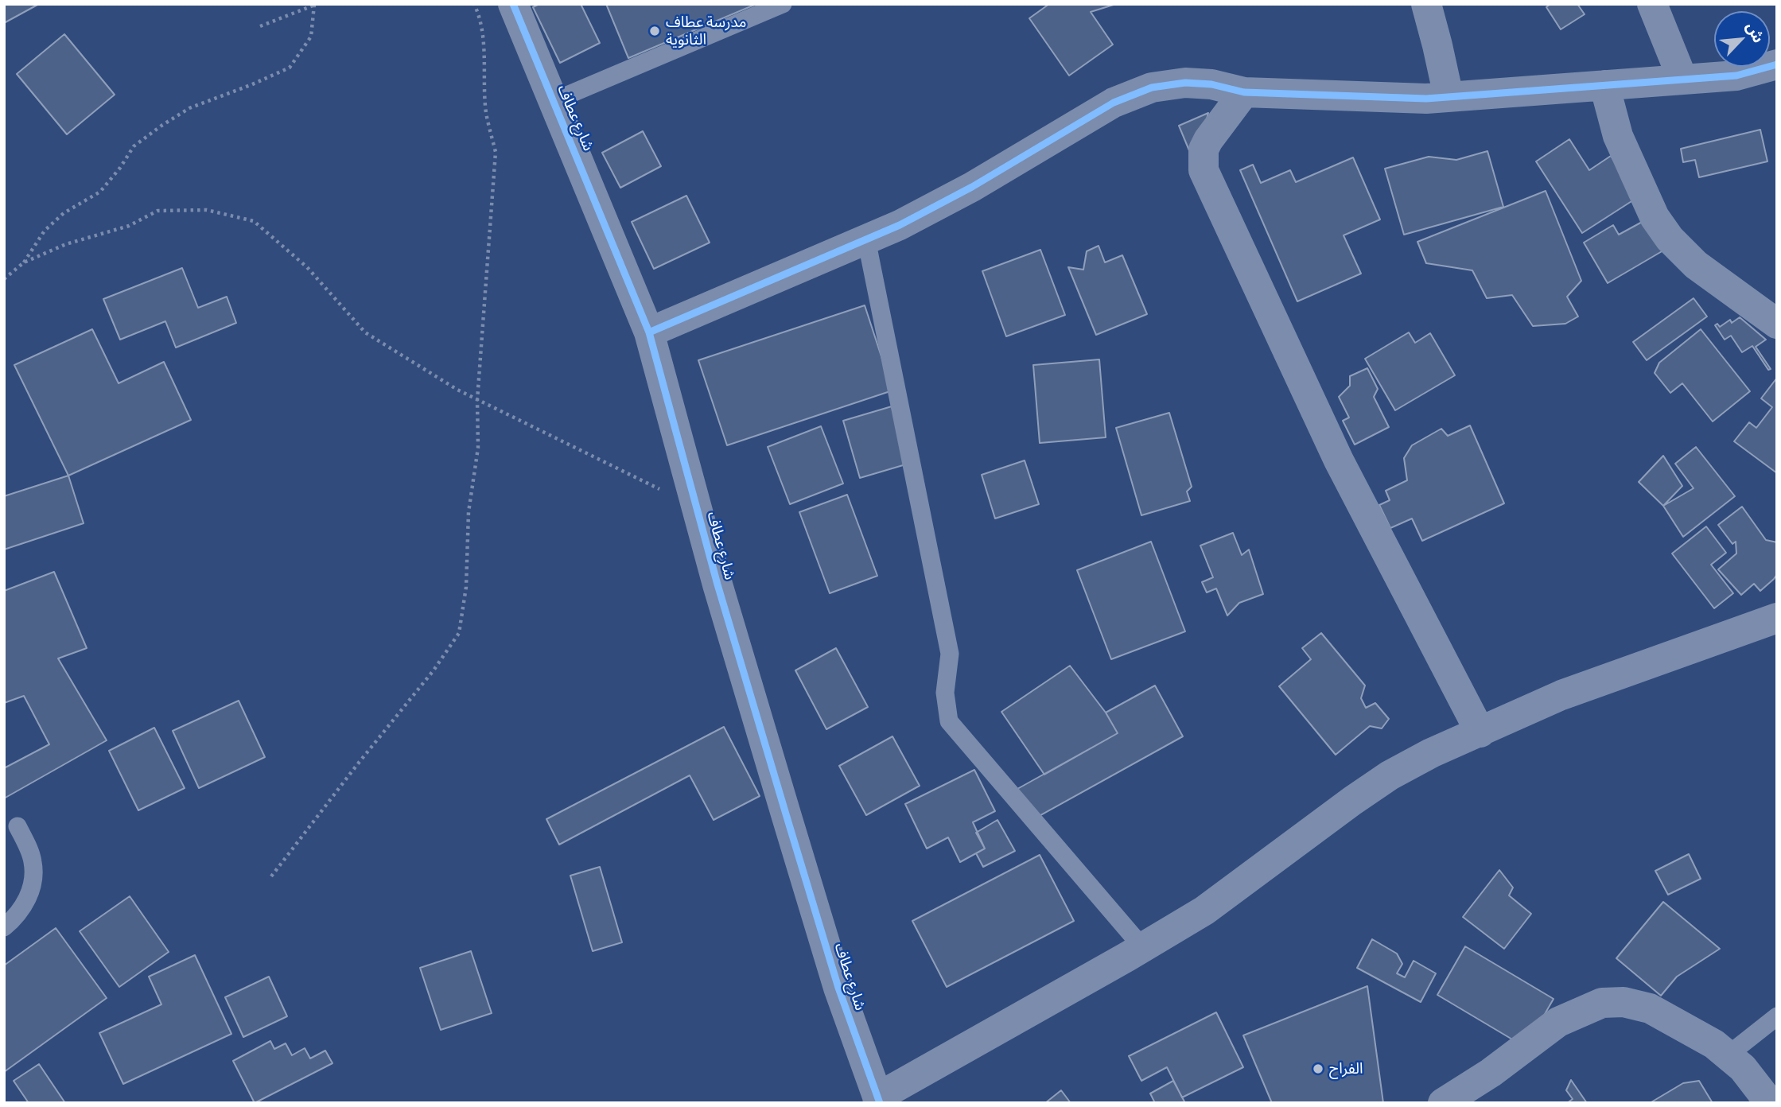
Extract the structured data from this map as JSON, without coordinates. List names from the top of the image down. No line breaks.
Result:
{"streets":{"street":["شارع عطاف"]},"places":["مدرسة عطاف الثانوية","الفراح"],"north":"top right"}
